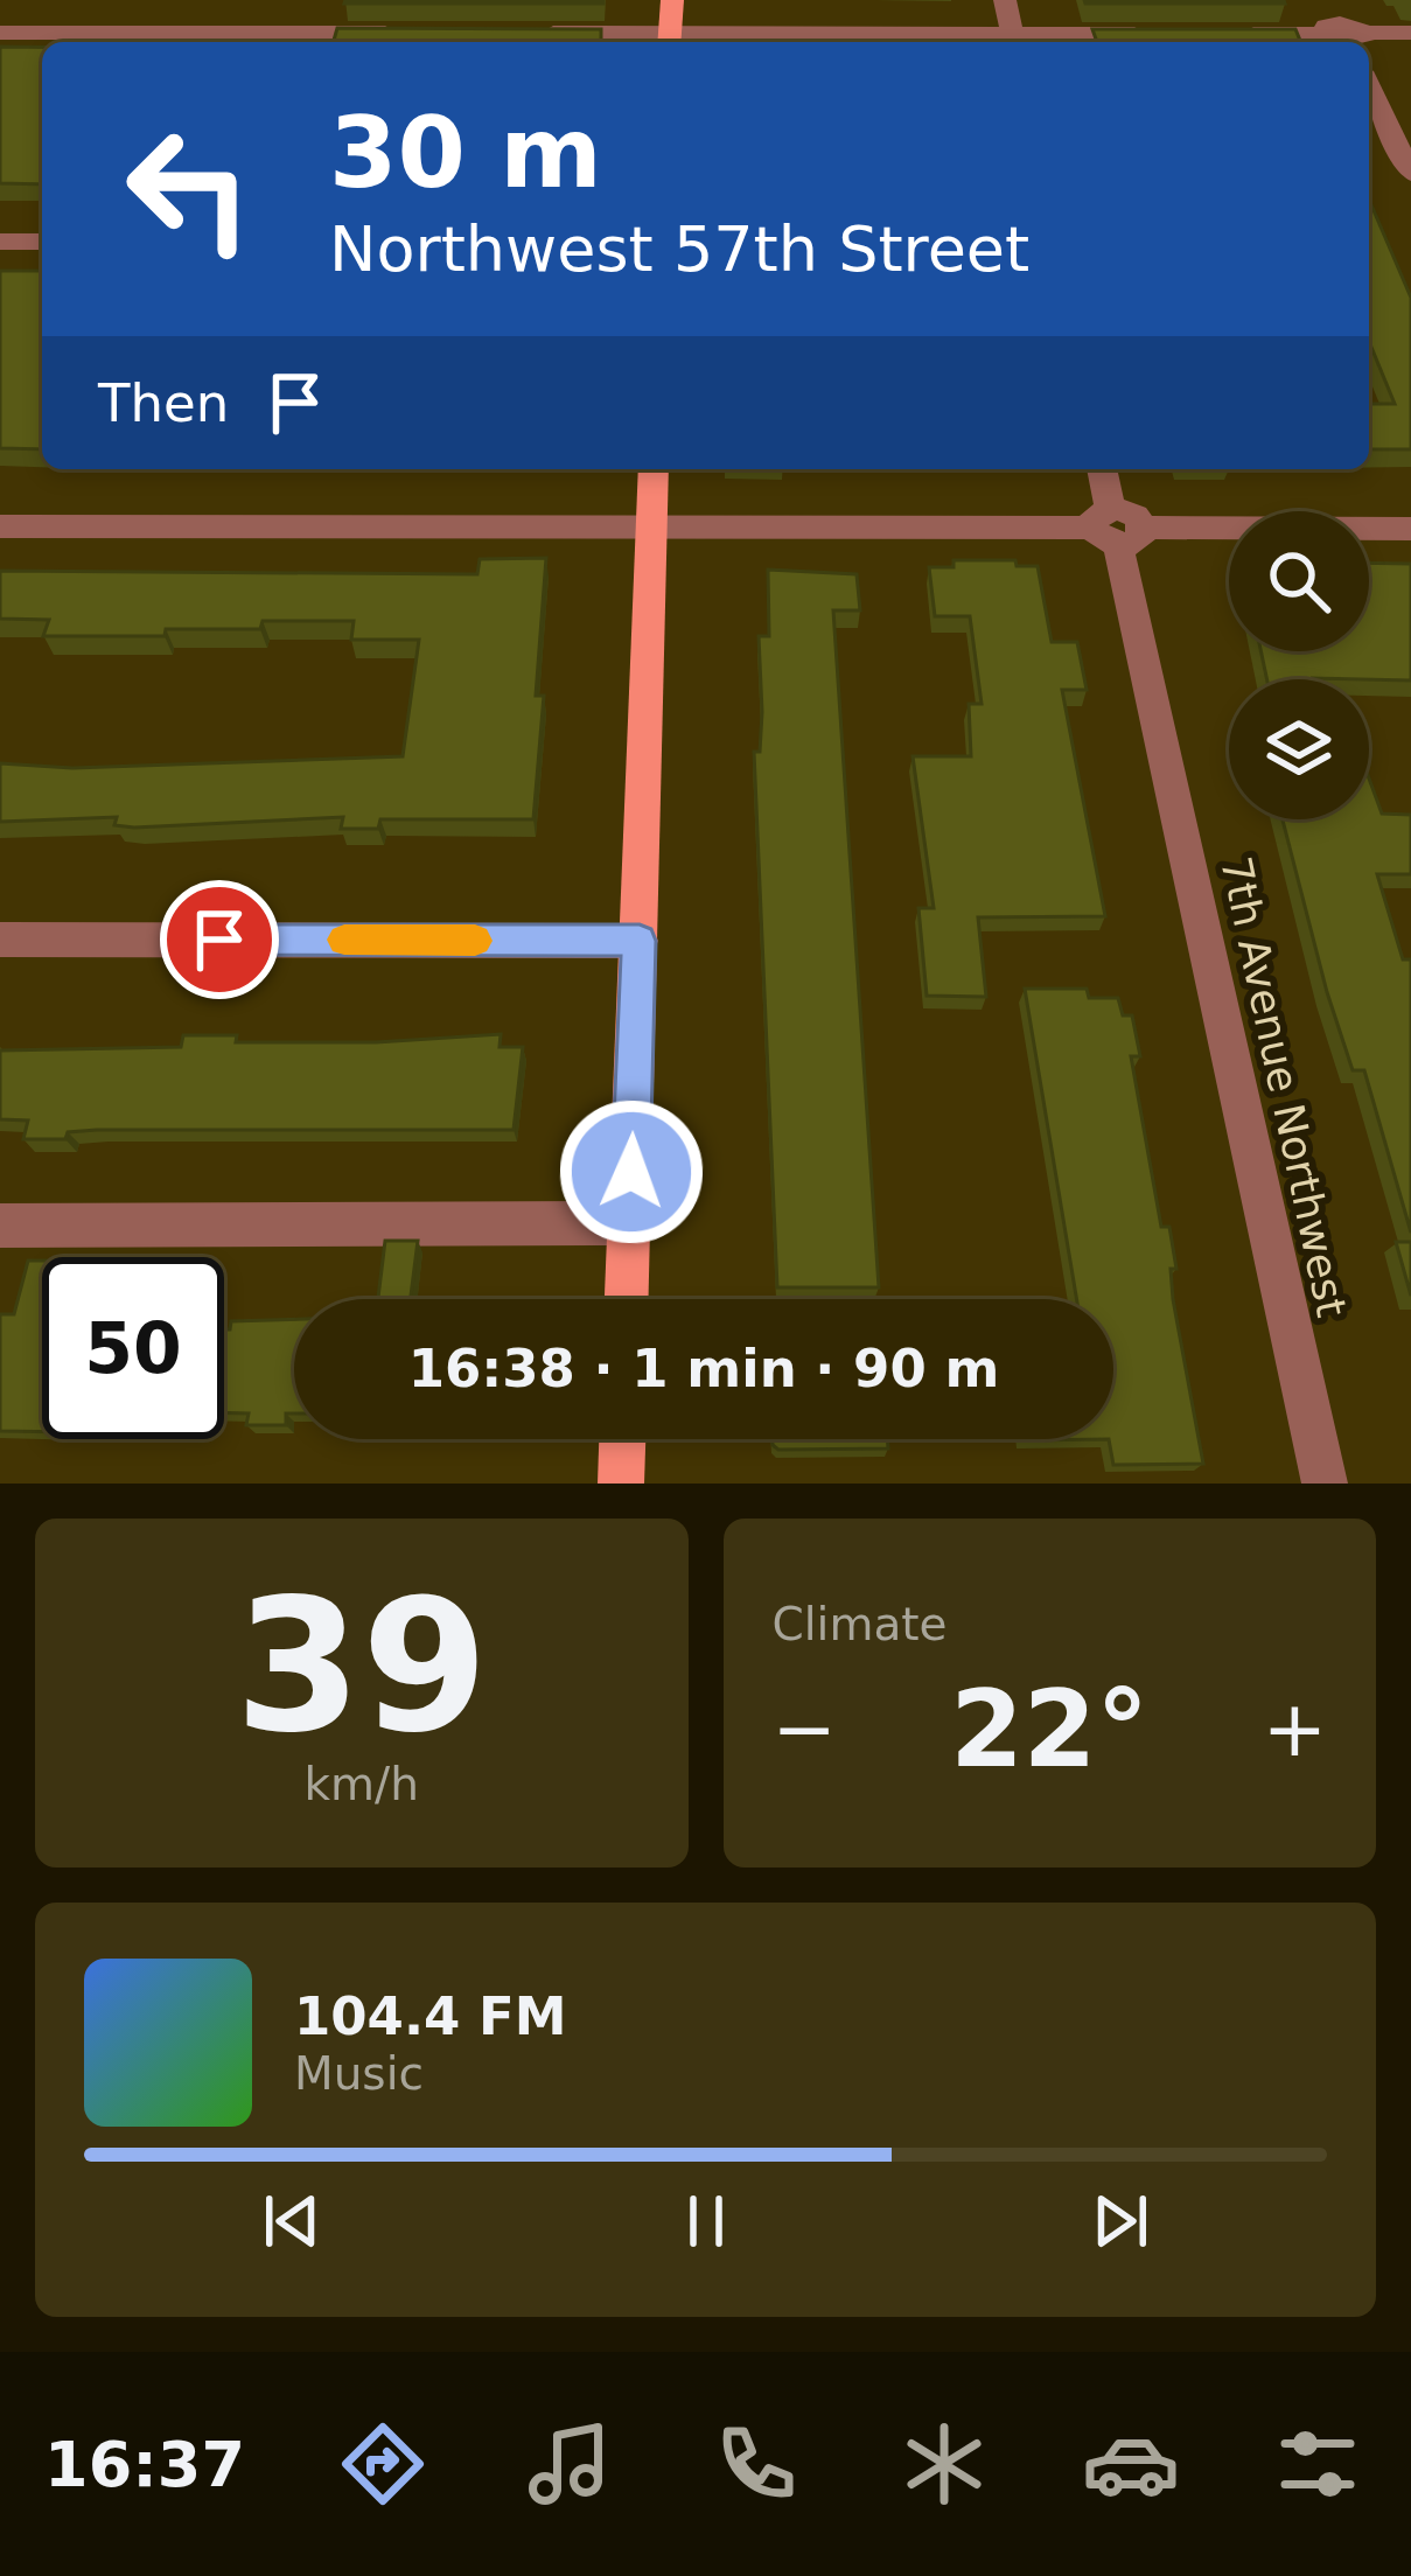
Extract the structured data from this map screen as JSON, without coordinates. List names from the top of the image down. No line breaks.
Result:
{"streets":{"street":["7th Avenue Northwest"]},"page":{"turn":["30 m","Northwest 57th Street"],"then":"Then","limit":"50","trip":"16:38 · 1 min · 90 m","tile":[["39","km/h"],"Climate"],"heat":["−","22°","+"],"song":["104.4 FM","Music"],"tabs":"16:37"}}
